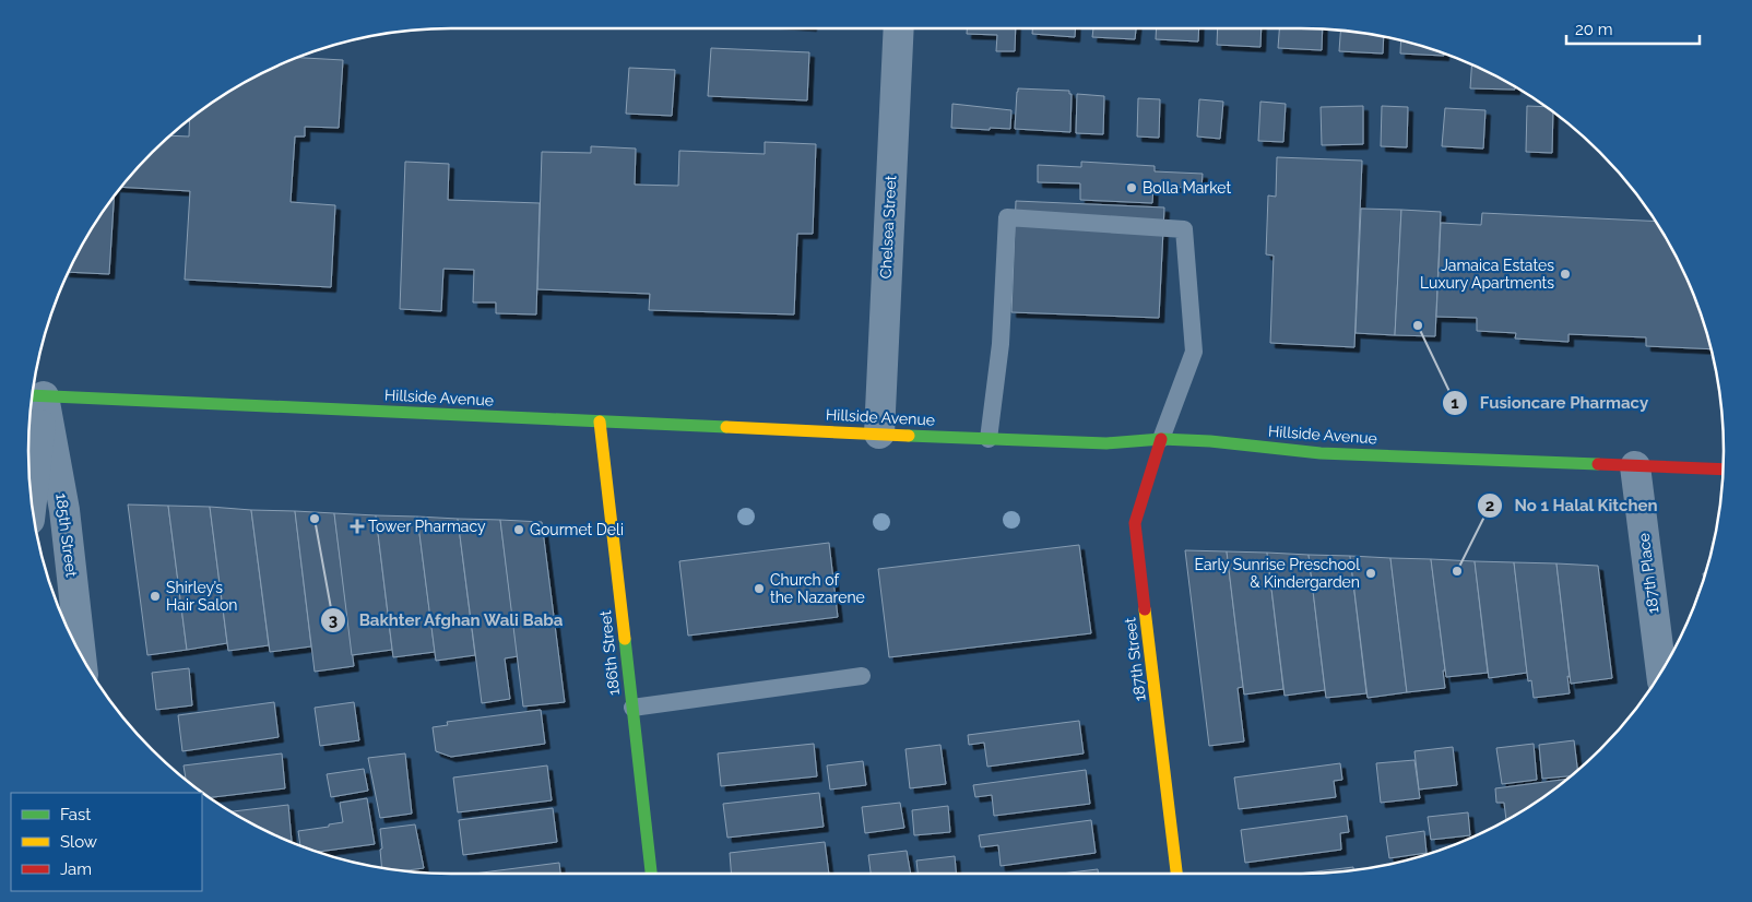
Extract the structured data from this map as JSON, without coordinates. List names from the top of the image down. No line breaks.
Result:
{"streets":{"main road":["Hillside Avenue","186th Street","187th Street"],"street":["Chelsea Street","185th Street","187th Place"]},"crossings":[["Chelsea Street","Hillside Avenue"],["Hillside Avenue","185th Street"],["Hillside Avenue","187th Place"],["Hillside Avenue","186th Street"],["Hillside Avenue","187th Street"]],"places":{"other":["Bolla Market","Jamaica Estates Luxury Apartments","Fusioncare Pharmacy","Bakhter Afghan Wali Baba","Gourmet Deli","No 1 Halal Kitchen","Early Sunrise Preschool & Kindergarden","Church of the Nazarene","Shirley’s Hair Salon"],"health":["Tower Pharmacy"]},"legend":["Fast","Slow","Jam"],"scale_bar":"20 m"}
